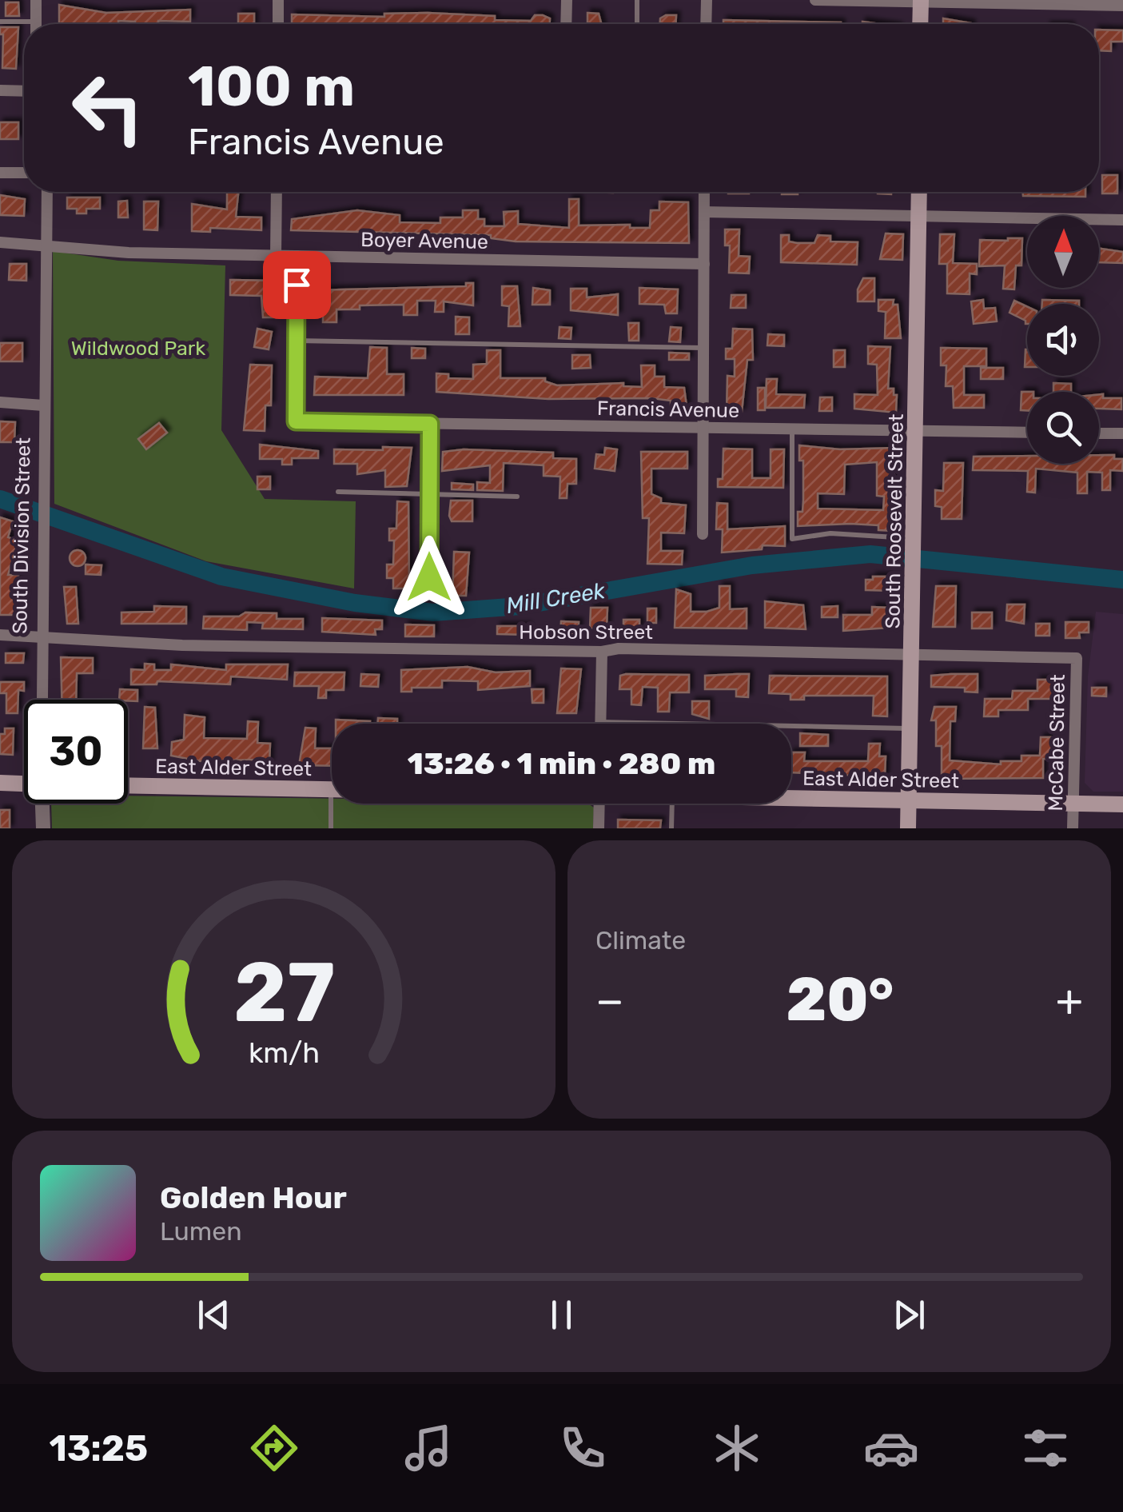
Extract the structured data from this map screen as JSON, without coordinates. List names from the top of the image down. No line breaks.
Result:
{"streets":{"main road":["South Roosevelt Street","East Alder Street"],"street":["Boyer Avenue","Francis Avenue","South Division Street","Hobson Street","McCabe Street"]},"crossings":[["Boyer Avenue","South Division Street"],["Francis Avenue","South Roosevelt Street"],["South Roosevelt Street","Hobson Street"],["South Roosevelt Street","East Alder Street"],["South Division Street","Hobson Street"],["Hobson Street","McCabe Street"],["McCabe Street","East Alder Street"]],"water":["Mill Creek"],"parks":["Wildwood Park"],"north":"top","page":{"turn":["100 m","Francis Avenue"],"limit":"30","trip":"13:26 · 1 min · 280 m","tile":"Climate","heat":["−","20°","+"],"song":["Golden Hour","Lumen"],"tabs":"13:25","gauge":["27","km/h"]}}
